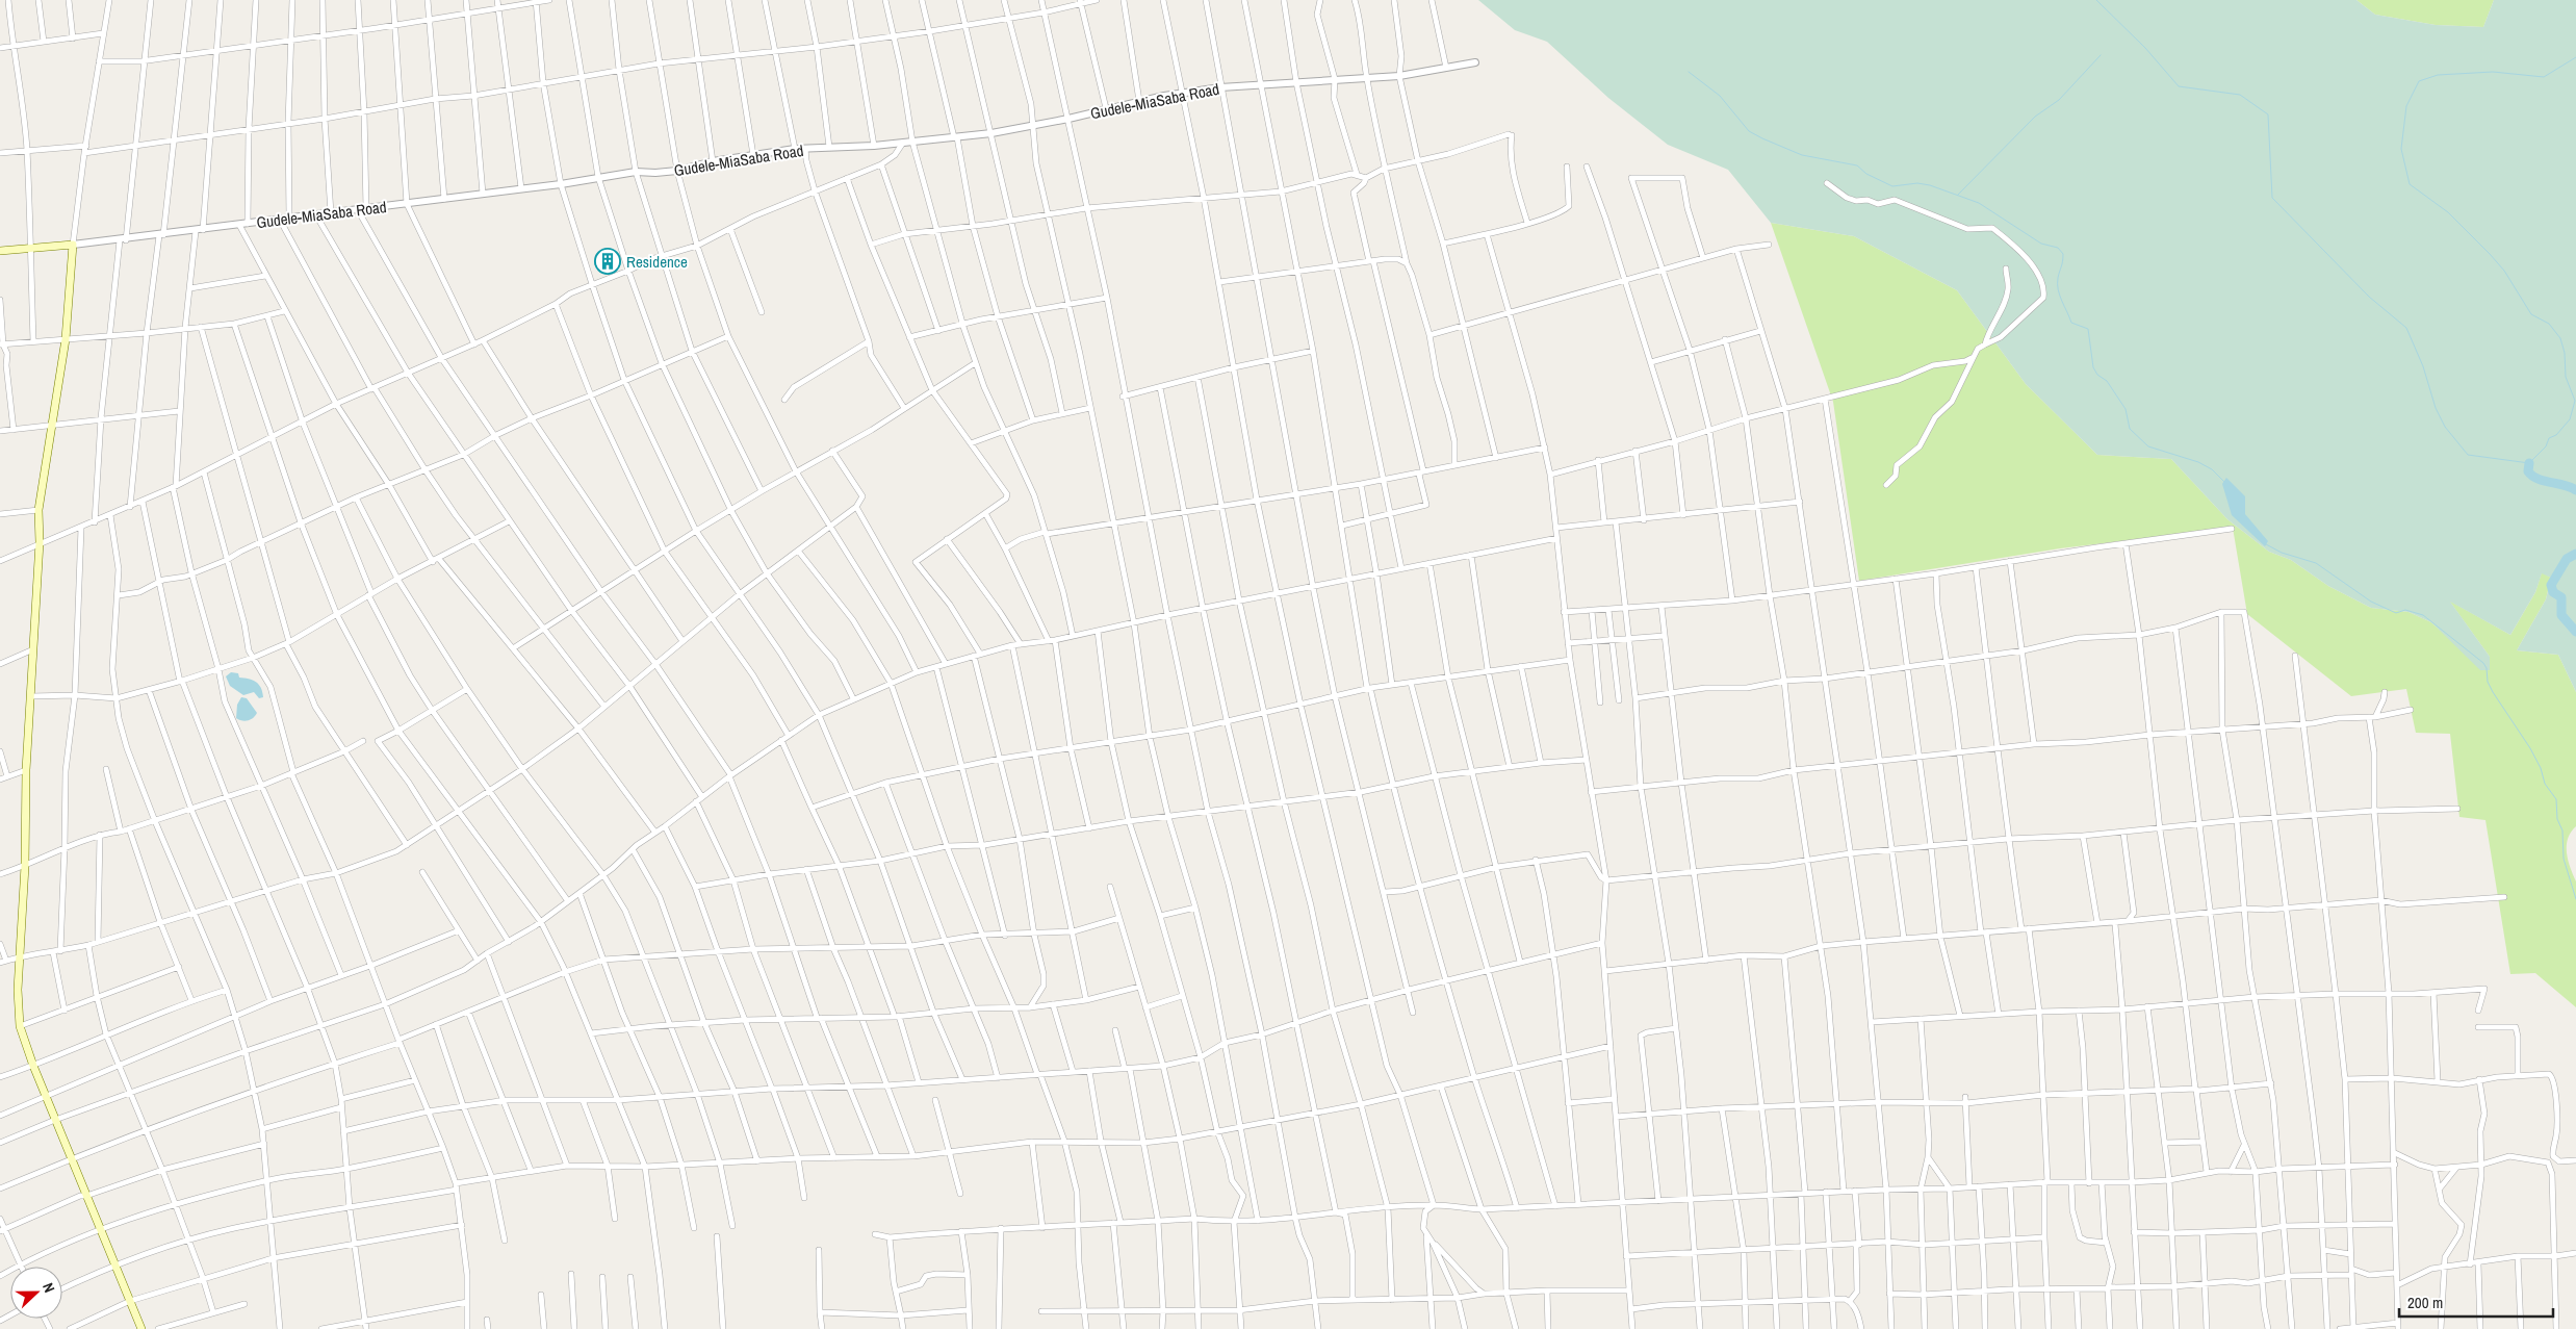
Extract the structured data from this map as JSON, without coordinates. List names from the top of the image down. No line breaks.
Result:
{"streets":{"main road":["Gudele-MiaSaba Road"]},"places":{"building":["Residence"]},"scale_bar":"200 m","north":"right"}
